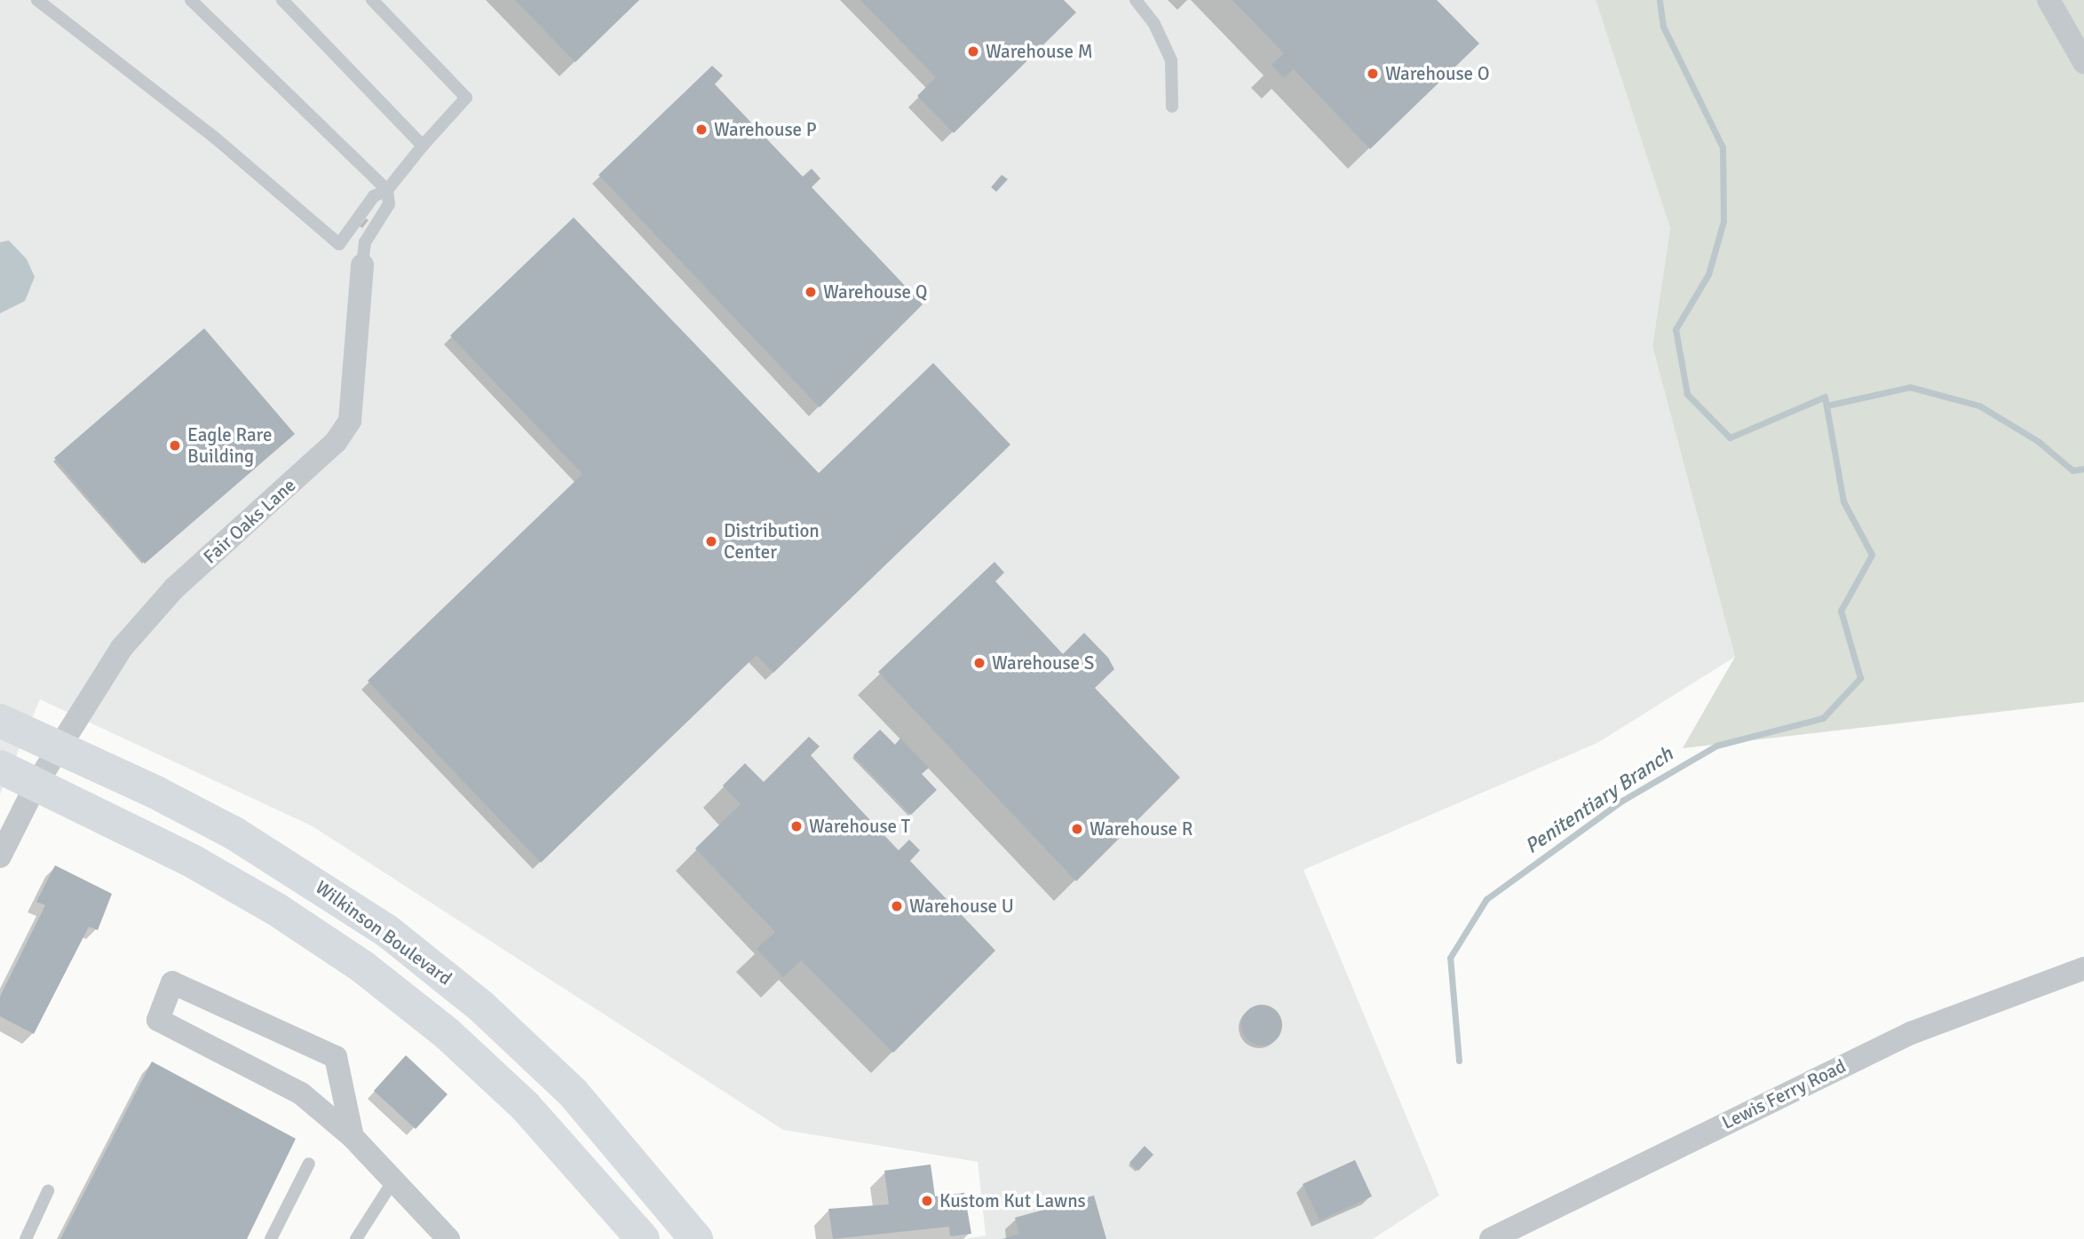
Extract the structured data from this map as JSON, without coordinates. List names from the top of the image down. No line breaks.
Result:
{"streets":{"highway":["Wilkinson Boulevard"],"street":["Fair Oaks Lane","Lewis Ferry Road"]},"crossings":[["Fair Oaks Lane","Wilkinson Boulevard"]],"water":["Penitentiary Branch"],"places":["Warehouse M","Warehouse O","Warehouse P","Warehouse Q","Eagle Rare Building","Distribution Center","Warehouse S","Warehouse T","Warehouse R","Warehouse U","Kustom Kut Lawns"]}
